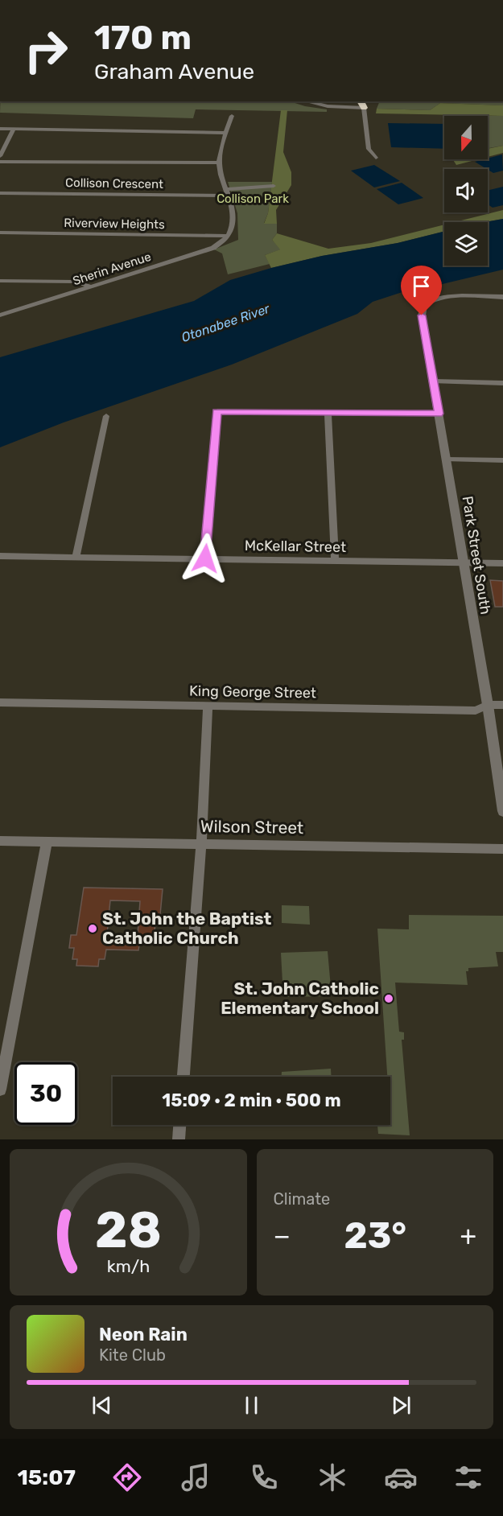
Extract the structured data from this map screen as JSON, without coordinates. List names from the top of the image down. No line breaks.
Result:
{"streets":{"street":["Collison Crescent","Riverview Heights","Sherin Avenue","McKellar Street","Park Street South","King George Street","Wilson Street"]},"crossings":[["Riverview Heights","Sherin Avenue"],["McKellar Street","Park Street South"],["Park Street South","King George Street"]],"water":["Otonabee River"],"parks":["Collison Park"],"places":["St. John the Baptist Catholic Church","St. John Catholic Elementary School"],"north":"bottom","page":{"turn":["170 m","Graham Avenue"],"limit":"30","trip":"15:09 · 2 min · 500 m","tile":"Climate","heat":["−","23°","+"],"song":["Neon Rain","Kite Club"],"tabs":"15:07","gauge":["28","km/h"]}}
